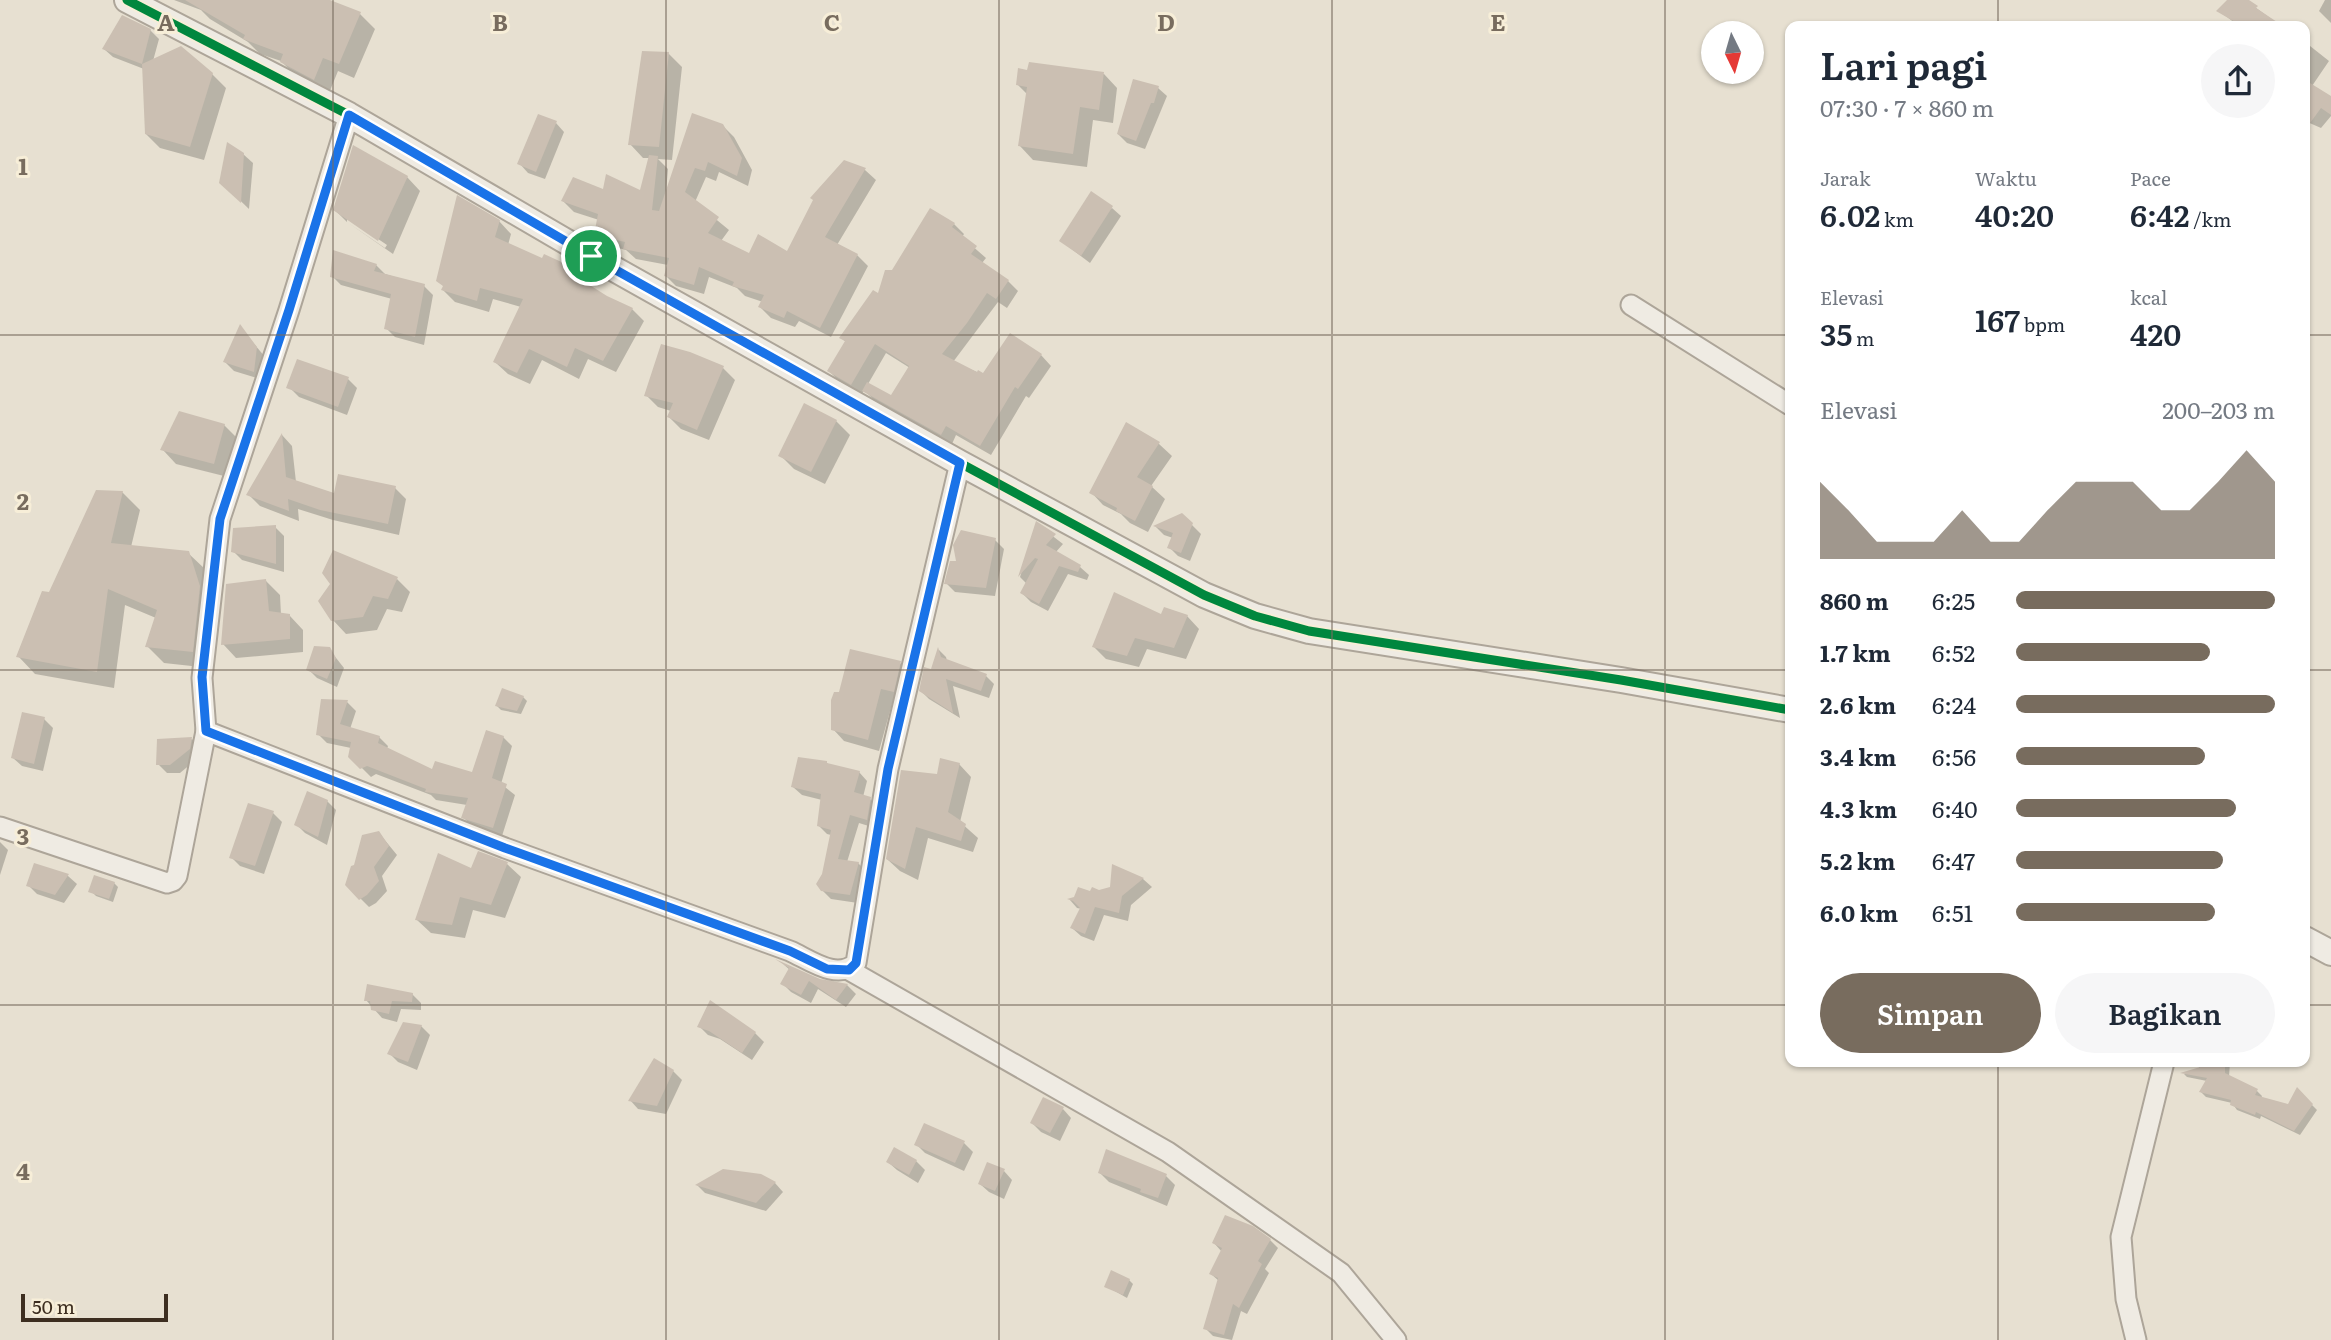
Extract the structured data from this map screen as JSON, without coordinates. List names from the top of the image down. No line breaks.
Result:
{"scale_bar":"50 m","north":"bottom","page":{"heading":["Lari pagi","07:30 · 7 × 860 m"],"stats":[["Jarak","6.02 km"],["Waktu","40:20"],["Pace","6:42 /km"],["Elevasi","35 m"],["167 bpm"],["kcal","420"]],"chart":["Elevasi","200–203 m"],"list":[{"name":"860 m","note":"6:25"},{"name":"1.7 km","note":"6:52"},{"name":"2.6 km","note":"6:24"},{"name":"3.4 km","note":"6:56"},{"name":"4.3 km","note":"6:40"},{"name":"5.2 km","note":"6:47"},{"name":"6.0 km","note":"6:51"}],"buttons":["Simpan","Bagikan"],"scale":"50 m"},"grid":{"columns":["A","B","C","D","E"],"rows":["1","2","3","4"]}}
